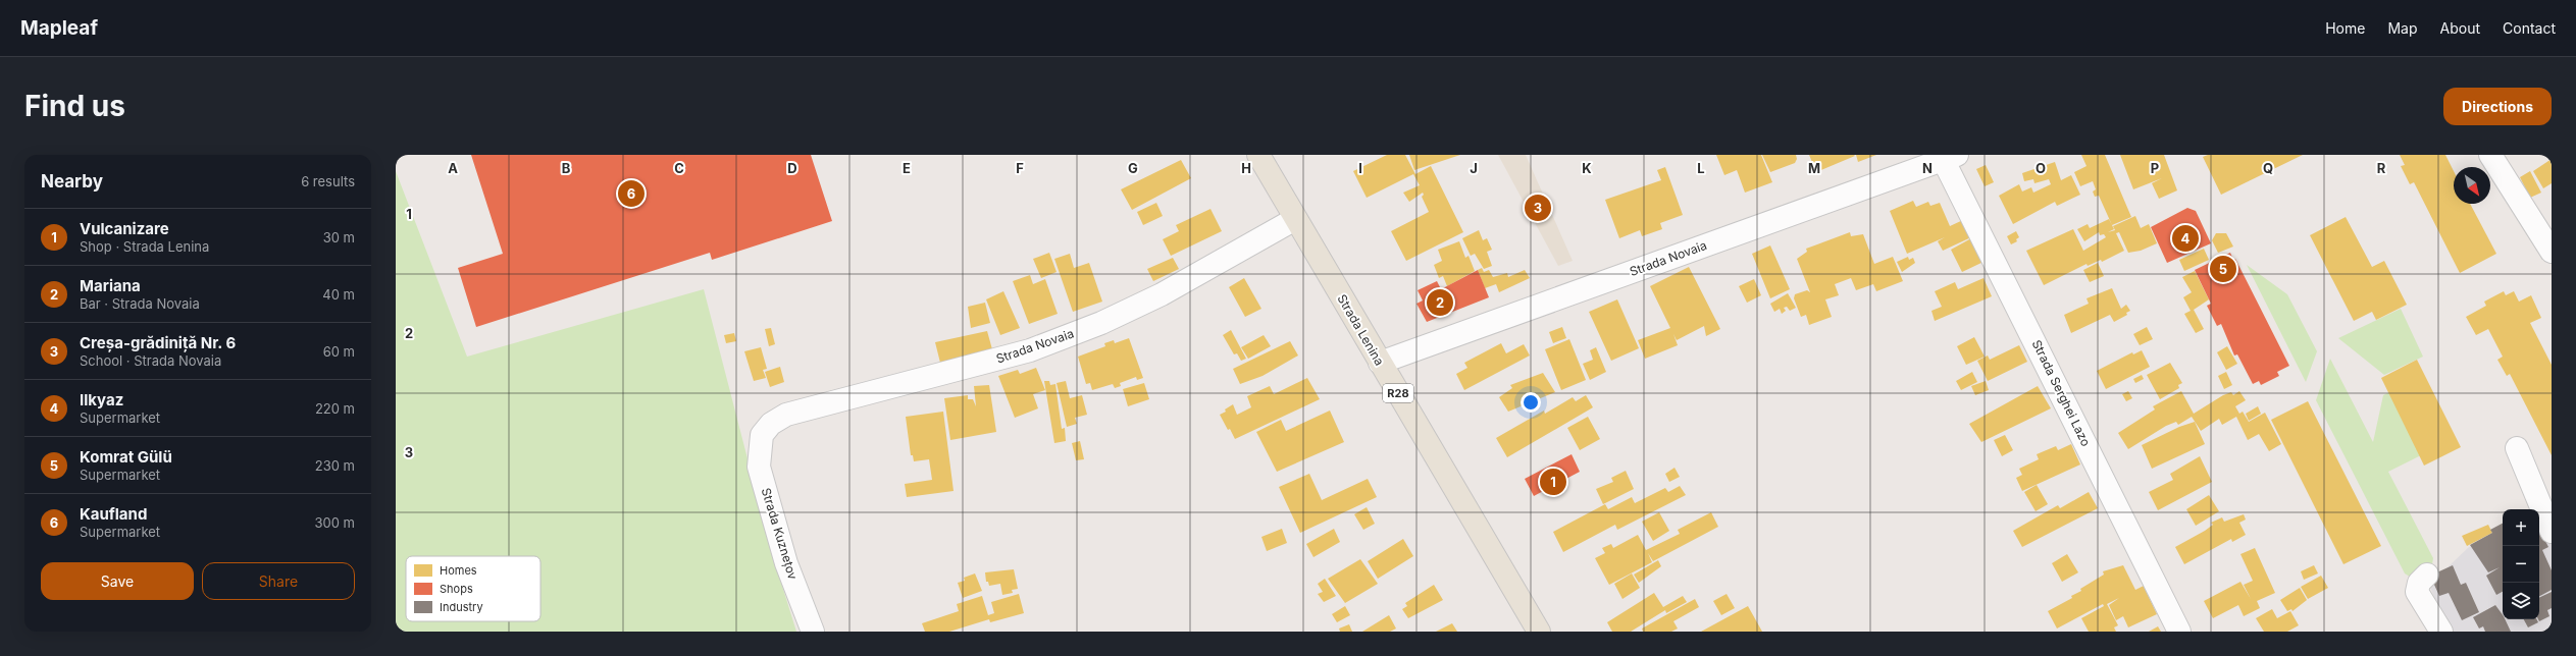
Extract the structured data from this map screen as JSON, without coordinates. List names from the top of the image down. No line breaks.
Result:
{"streets":{"main road":["Strada Lenina","R28"],"street":["Strada Novaia","Strada Serghei Lazo","Strada Kuznețov"]},"crossings":[["Strada Novaia","Strada Lenina"],["Strada Novaia","Strada Serghei Lazo"],["Strada Novaia","Strada Kuznețov"]],"legend":["Homes","Shops","Industry"],"north":"bottom right","page":{"header":"Mapleaf","nav":["Home","Map","About","Contact"],"buttons":["Directions",["Save","Share"]],"title":"Find us","heading":["Nearby","6 results"],"pins":["6","3","4","5","2","1"],"list":[{"mark":"1","name":"Vulcanizare","note":"Shop · Strada Lenina","value":"30 m"},{"mark":"2","name":"Mariana","note":"Bar · Strada Novaia","value":"40 m"},{"mark":"3","name":"Creșa-grădiniță Nr. 6","note":"School · Strada Novaia","value":"60 m"},{"mark":"4","name":"Ilkyaz","note":"Supermarket","value":"220 m"},{"mark":"5","name":"Komrat Gülü","note":"Supermarket","value":"230 m"},{"mark":"6","name":"Kaufland","note":"Supermarket","value":"300 m"}],"map_buttons":["+","−"]},"grid":{"columns":["A","B","C","D","E","F","G","H","I","J","K","L","M","N","O","P","Q","R"],"rows":["1","2","3"]}}
